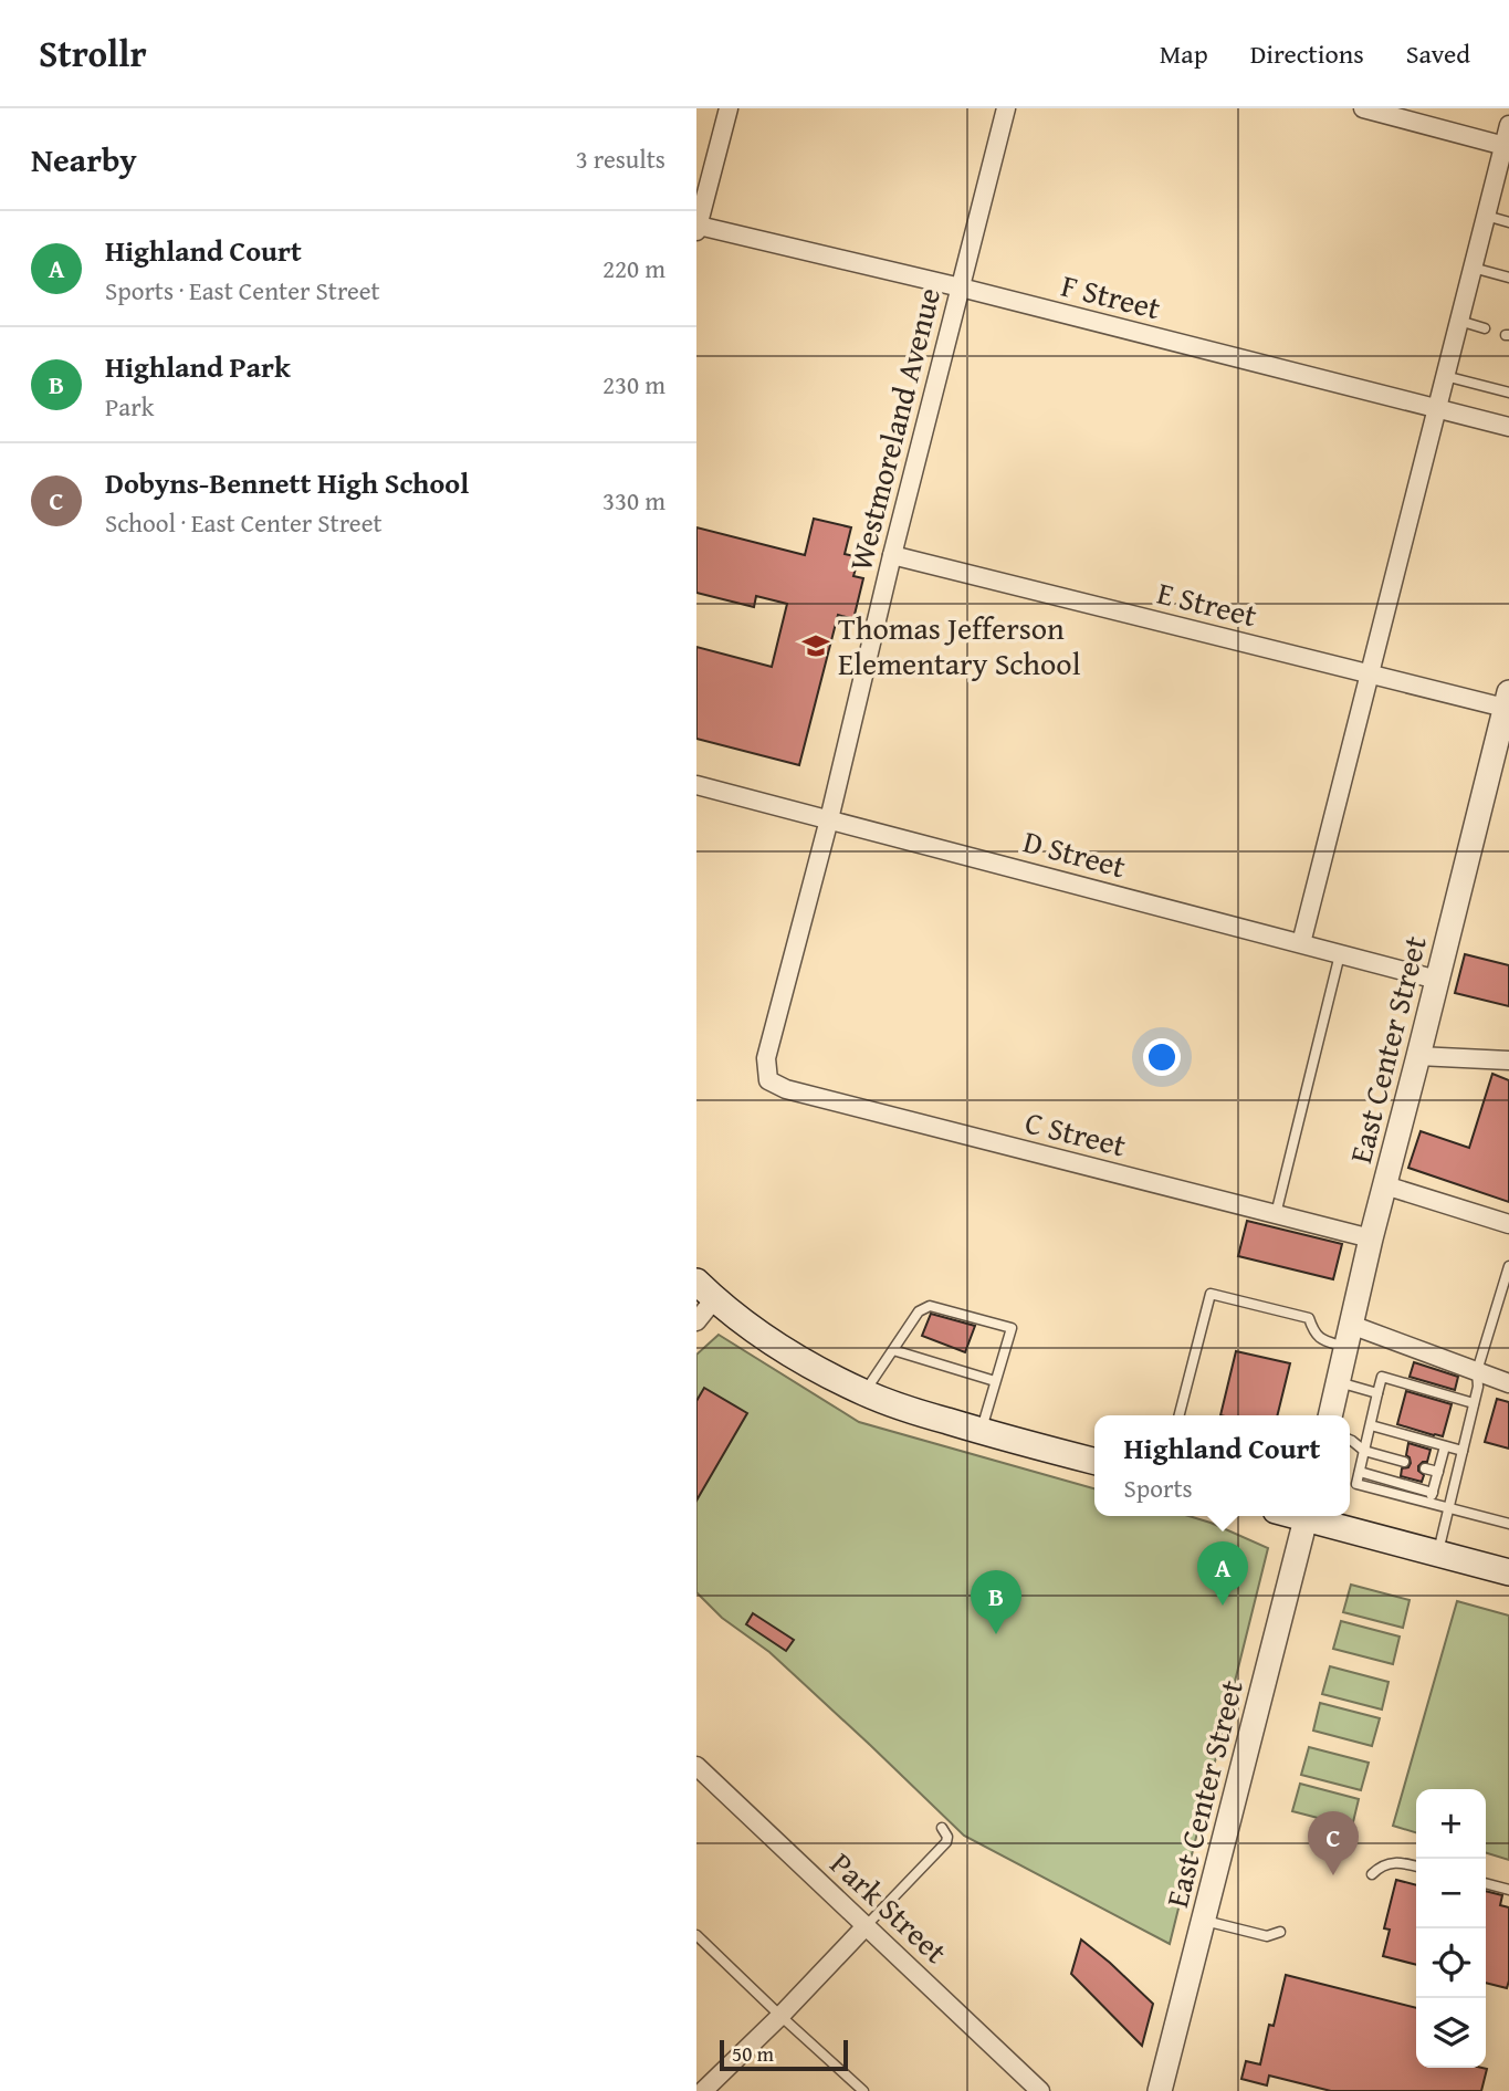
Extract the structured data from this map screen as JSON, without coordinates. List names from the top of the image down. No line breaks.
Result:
{"streets":{"street":["F Street","Westmoreland Avenue","E Street","D Street","East Center Street","C Street","Park Street"]},"crossings":[["F Street","Westmoreland Avenue"],["Westmoreland Avenue","E Street"],["Westmoreland Avenue","D Street"],["Westmoreland Avenue","C Street"],["E Street","East Center Street"],["D Street","East Center Street"],["East Center Street","C Street"]],"places":{"school or university":["Thomas Jefferson Elementary School"]},"scale_bar":"50 m","page":{"header":"Strollr","nav":["Map","Directions","Saved"],"heading":["Nearby","3 results"],"list":[{"mark":"A","name":"Highland Court","note":"Sports · East Center Street","value":"220 m"},{"mark":"B","name":"Highland Park","note":"Park","value":"230 m"},{"mark":"C","name":"Dobyns-Bennett High School","note":"School · East Center Street","value":"330 m"}],"popup":["Highland Court","Sports"],"pins":["A","B","C"],"map_buttons":["+","−"],"scale":"50 m"}}
